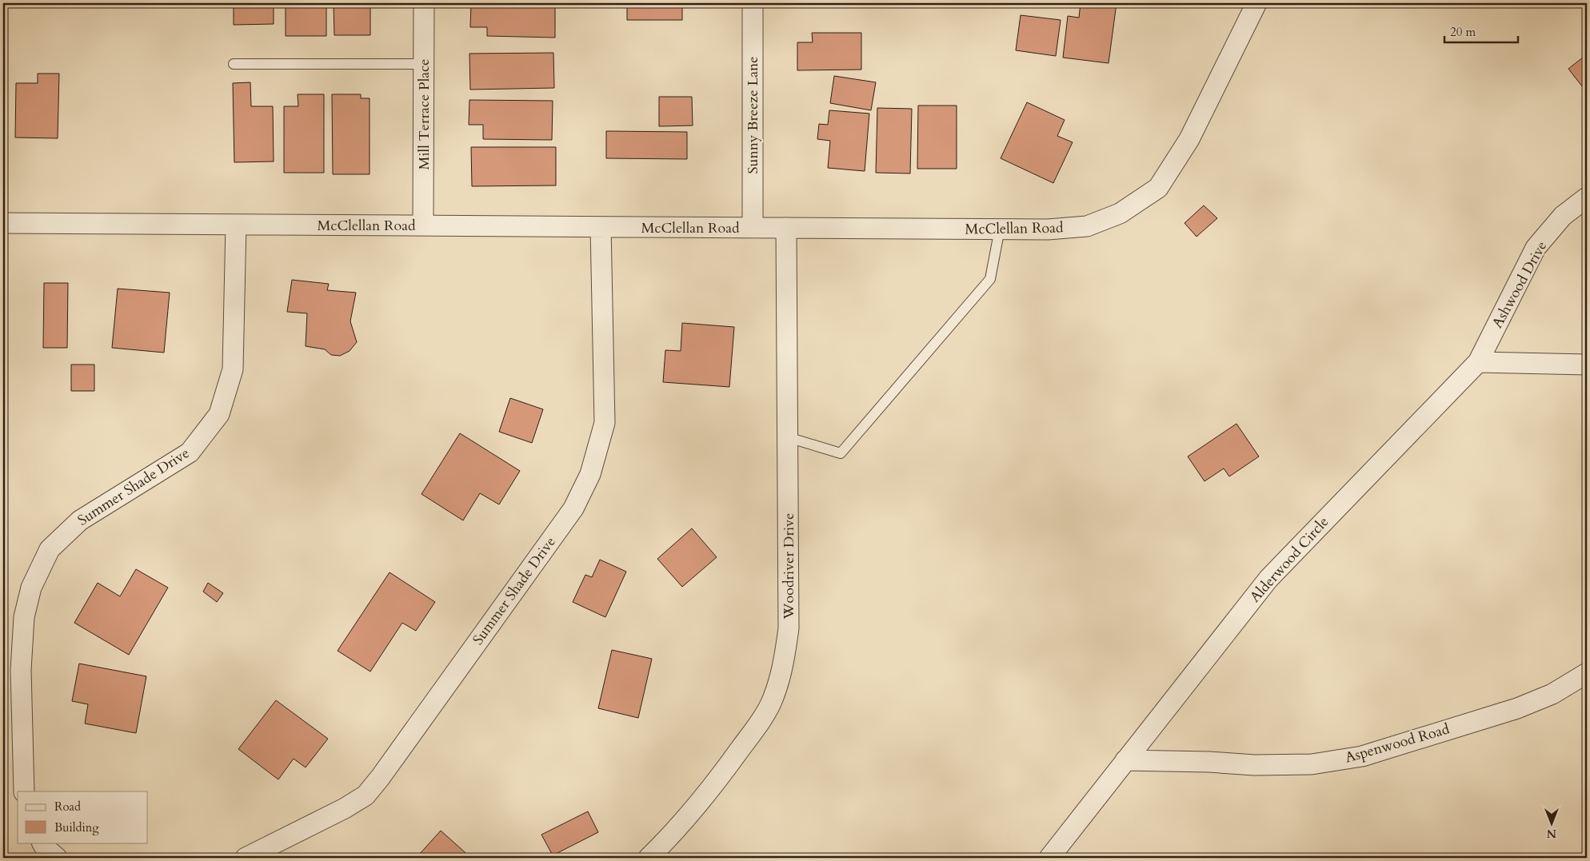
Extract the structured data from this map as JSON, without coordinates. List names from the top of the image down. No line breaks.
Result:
{"streets":{"street":["Mill Terrace Place","Sunny Breeze Lane","McClellan Road","Ashwood Drive","Summer Shade Drive","Alderwood Circle","Woodriver Drive","Aspenwood Road"]},"crossings":[["Mill Terrace Place","McClellan Road"],["Sunny Breeze Lane","McClellan Road"],["McClellan Road","Summer Shade Drive"],["McClellan Road","Woodriver Drive"],["Ashwood Drive","Alderwood Circle"],["Alderwood Circle","Aspenwood Road"]],"legend":["Road","Building"],"scale_bar":"20 m","north":"bottom"}
